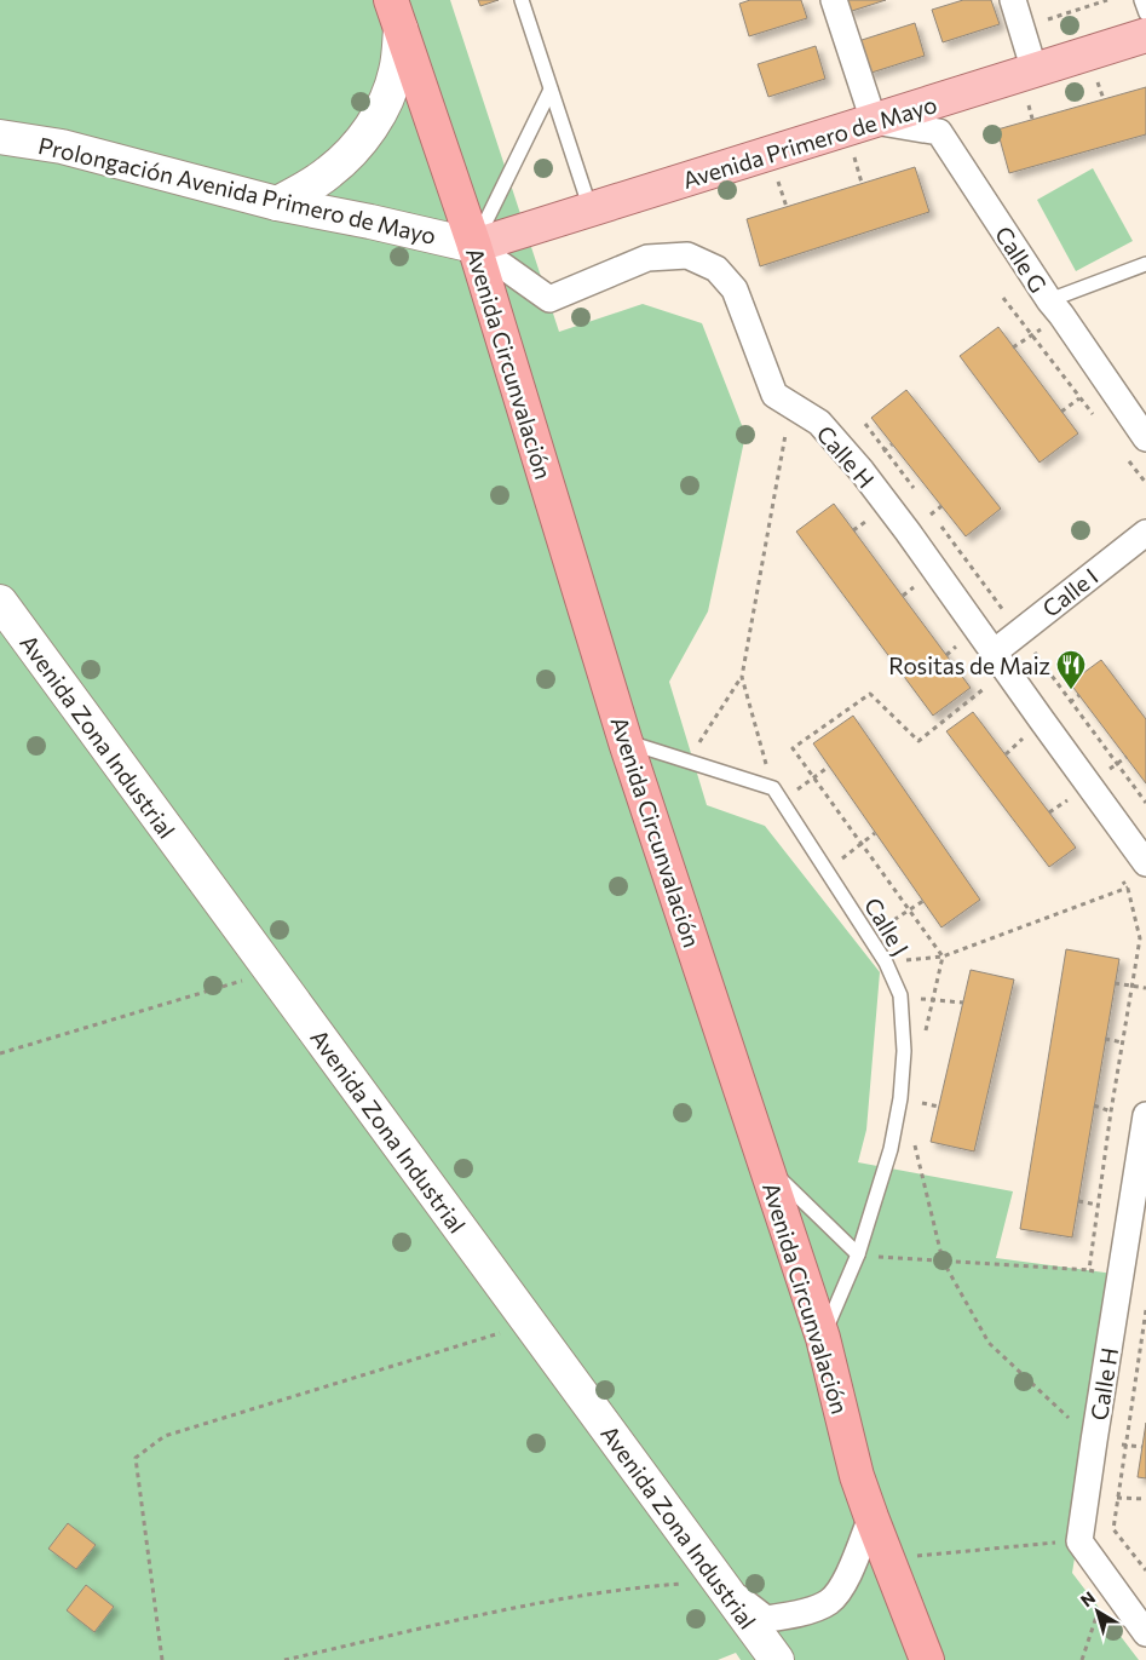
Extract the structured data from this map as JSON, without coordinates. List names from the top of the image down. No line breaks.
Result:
{"streets":{"highway":["Avenida Circunvalación"],"main road":["Avenida Primero de Mayo","Prolongación Avenida Primero de Mayo","Avenida Zona Industrial"],"street":["Calle G","Calle H","Calle I"],"lane":["Calle J"]},"crossings":[["Avenida Primero de Mayo","Prolongación Avenida Primero de Mayo"],["Avenida Primero de Mayo","Calle G"],["Avenida Primero de Mayo","Avenida Circunvalación"],["Prolongación Avenida Primero de Mayo","Avenida Circunvalación"],["Avenida Circunvalación","Calle J"],["Calle H","Calle I"]],"places":{"restaurant":["Rositas de Maiz"]},"north":"top left"}
